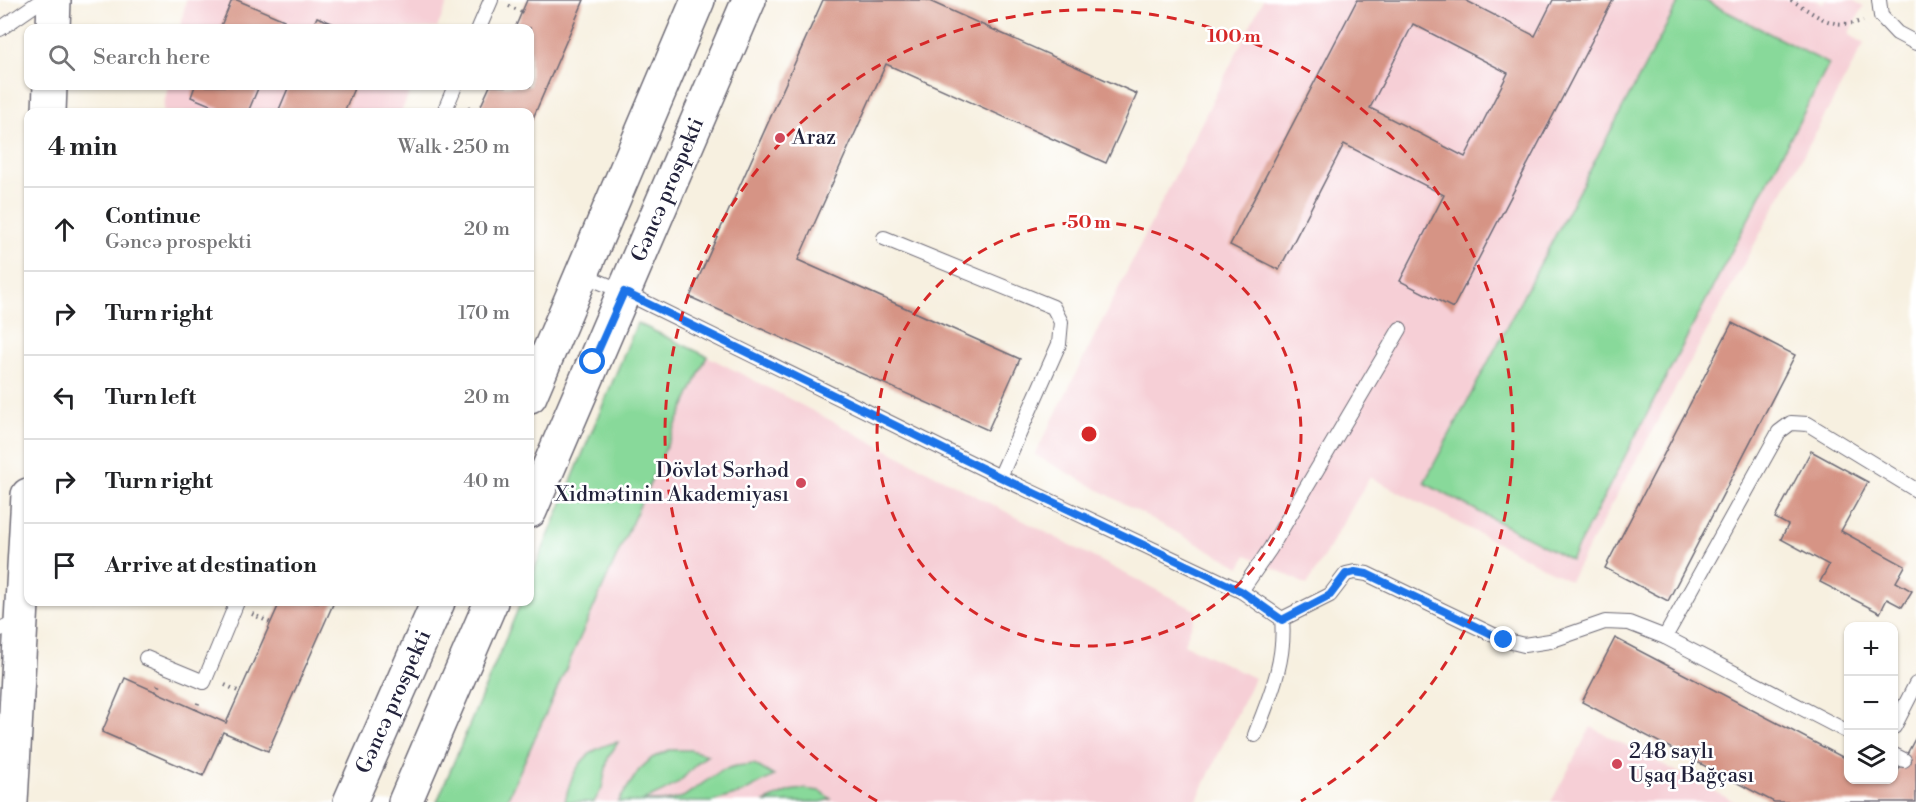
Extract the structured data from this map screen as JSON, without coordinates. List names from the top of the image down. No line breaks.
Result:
{"streets":{"main road":["Gəncə prospekti"]},"places":["Araz","Dövlət Sərhəd Xidmətinin Akademiyası","248 saylı Uşaq Bağçası"],"page":{"search":"Search here","heading":["4 min","Walk · 250 m"],"list":[["Continue","Gəncə prospekti","20 m"],["Turn right","170 m"],["Turn left","20 m"],["Turn right","40 m"],"Arrive at destination"],"map_buttons":["+","−"]},"rings":["100 m","50 m"]}
